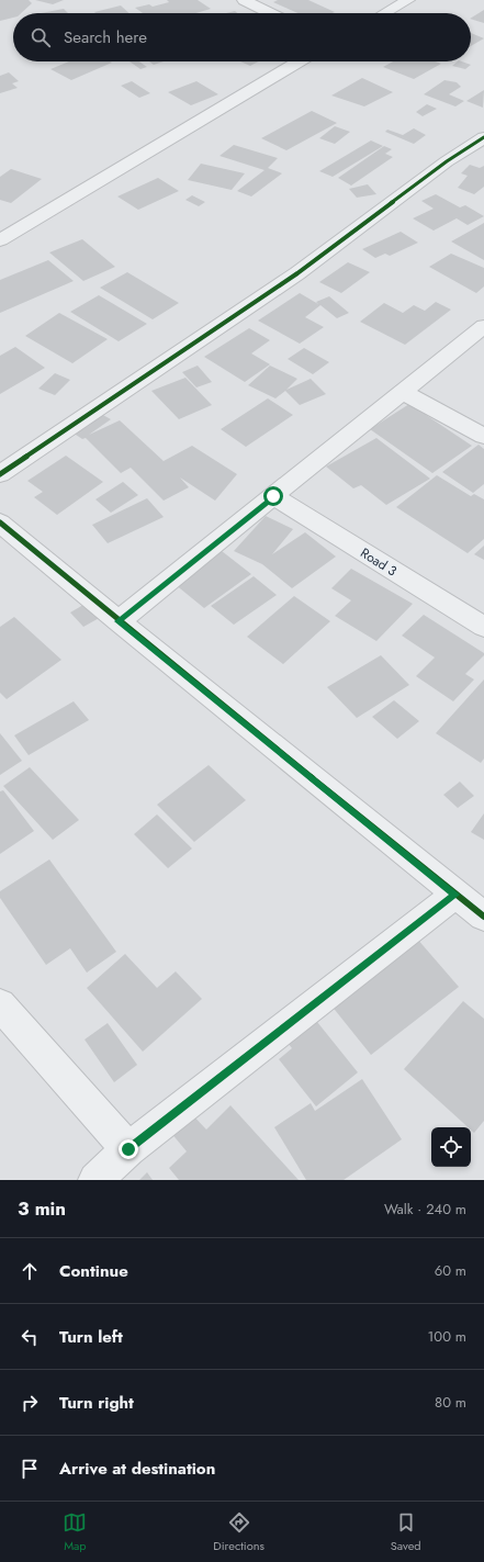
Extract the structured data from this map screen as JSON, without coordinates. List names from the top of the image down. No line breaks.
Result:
{"streets":{"street":["Road 3"]},"page":{"search":"Search here","heading":["3 min","Walk · 240 m"],"list":[["Continue","60 m"],["Turn left","100 m"],["Turn right","80 m"],"Arrive at destination"],"nav":["Map","Directions","Saved"]}}
